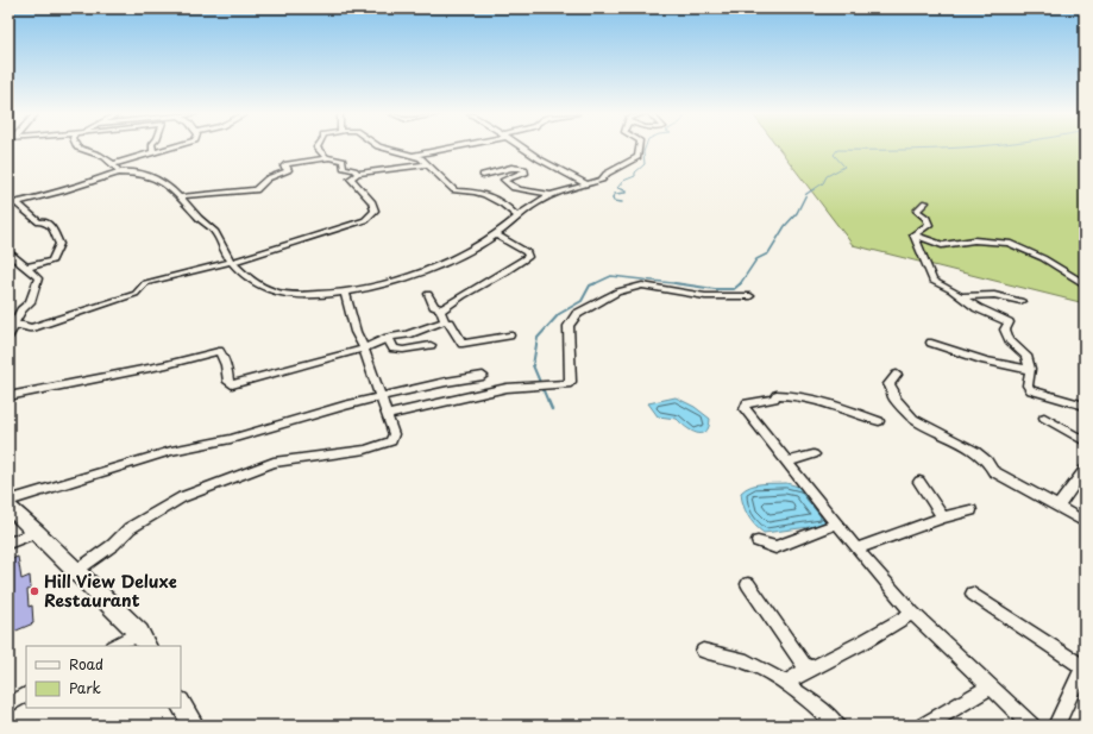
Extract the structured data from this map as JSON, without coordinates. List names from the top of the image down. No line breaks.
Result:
{"places":["Hill View Deluxe Restaurant"],"legend":["Road","Park"]}
